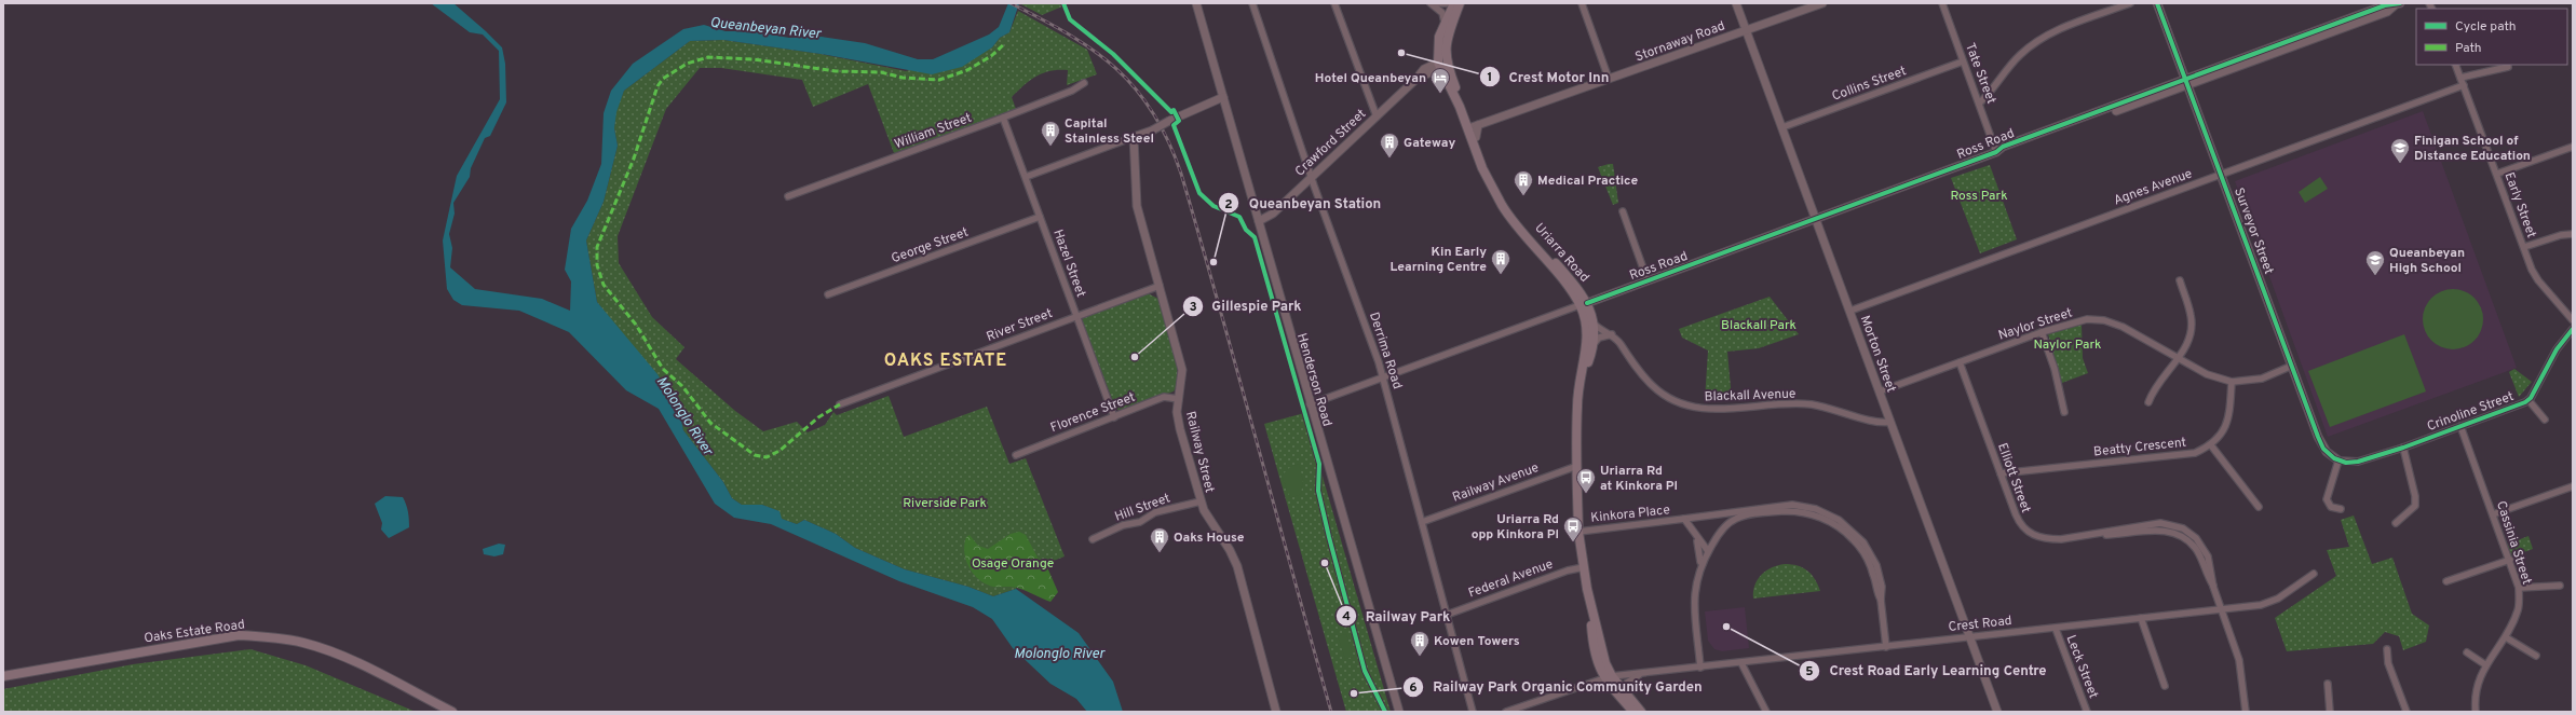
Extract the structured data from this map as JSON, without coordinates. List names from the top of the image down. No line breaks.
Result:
{"streets":{"main road":["Uriarra Road","Oaks Estate Road"],"street":["Stornaway Road","Tate Street","Collins Street","William Street","Crawford Street","Ross Road","Agnes Avenue","Early Street","Surveyor Street","George Street","Hazel Street","Naylor Street","River Street","Derrima Road","Morton Street","Henderson Road","Blackall Avenue","Crinoline Street","Florence Street","Beatty Crescent","Railway Street","Elliott Street","Railway Avenue","Hill Street","Kinkora Place","Cassinia Street","Federal Avenue","Crest Road","Leck Street"]},"crossings":[["Stornaway Road","Uriarra Road"],["Stornaway Road","Morton Street"],["Tate Street","Collins Street"],["Tate Street","Ross Road"],["Collins Street","Morton Street"],["William Street","Hazel Street"],["Crawford Street","Uriarra Road"],["Crawford Street","Derrima Road"],["Crawford Street","Henderson Road"],["Ross Road","Surveyor Street"],["Ross Road","Uriarra Road"],["Ross Road","Derrima Road"],["Ross Road","Morton Street"],["Ross Road","Henderson Road"],["Agnes Avenue","Early Street"],["Agnes Avenue","Surveyor Street"],["Agnes Avenue","Morton Street"],["Surveyor Street","Naylor Street"],["Surveyor Street","Crinoline Street"],["George Street","Hazel Street"],["Uriarra Road","Blackall Avenue"],["Uriarra Road","Railway Avenue"],["Uriarra Road","Kinkora Place"],["Uriarra Road","Federal Avenue"],["Uriarra Road","Crest Road"],["Hazel Street","River Street"],["Hazel Street","Florence Street"],["Naylor Street","Morton Street"],["Naylor Street","Beatty Crescent"],["Naylor Street","Elliott Street"],["River Street","Railway Street"],["Derrima Road","Railway Avenue"],["Derrima Road","Federal Avenue"],["Morton Street","Blackall Avenue"],["Morton Street","Crest Road"],["Crinoline Street","Cassinia Street"],["Florence Street","Railway Street"],["Beatty Crescent","Elliott Street"],["Railway Street","Hill Street"],["Elliott Street","Crest Road"],["Kinkora Place","Crest Road"],["Crest Road","Leck Street"]],"districts":["OAKS ESTATE"],"water":["Queanbeyan River","Molonglo River"],"parks":["Ross Park","Blackall Park","Naylor Park","Riverside Park","Osage Orange"],"places":{"other":["Crest Motor Inn","Queanbeyan Station","Gillespie Park","Railway Park","Crest Road Early Learning Centre","Railway Park Organic Community Garden"],"hotel":["Hotel Queanbeyan"],"building":["Capital Stainless Steel","Gateway","Medical Practice","Kin Early Learning Centre","Oaks House","Kowen Towers"],"school or university":["Finigan School of Distance Education","Queanbeyan High School"],"bus stop":["Uriarra Rd at Kinkora Pl","Uriarra Rd opp Kinkora Pl"]},"legend":["Cycle path","Path"]}
